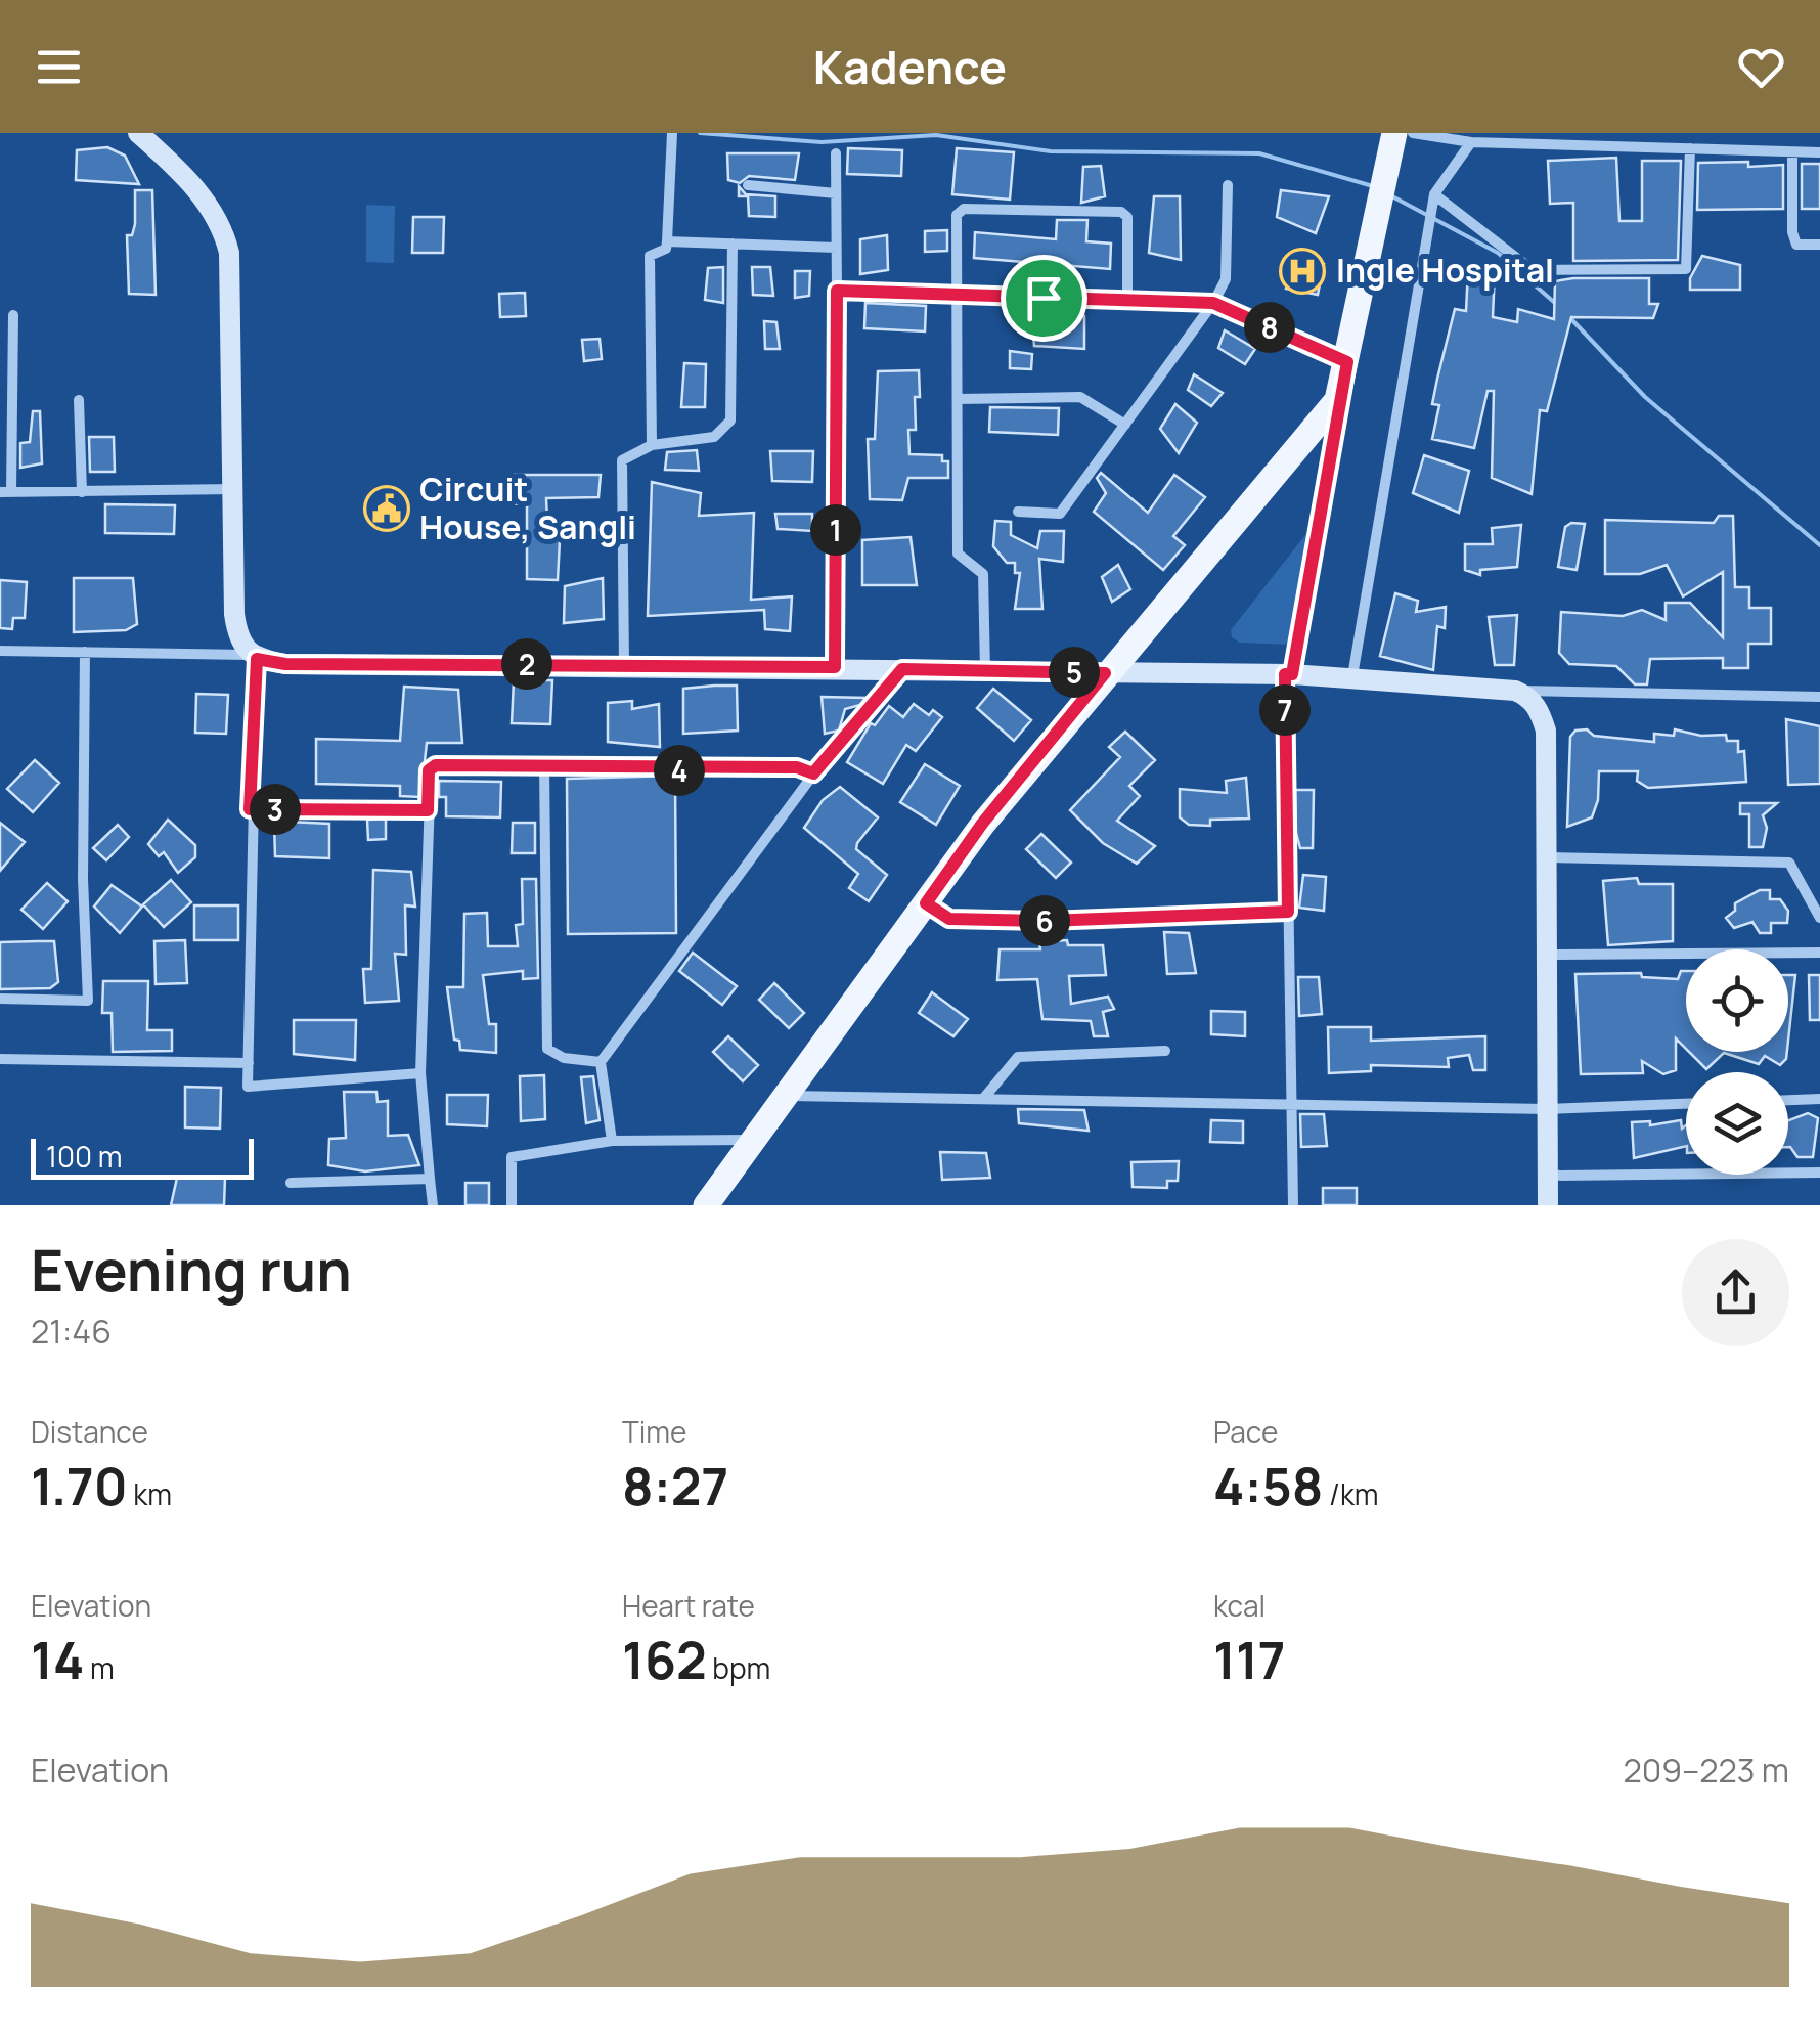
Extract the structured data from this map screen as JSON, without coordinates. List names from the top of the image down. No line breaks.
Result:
{"places":{"hospital":["Ingle Hospital"],"public building":["Circuit House, Sangli"]},"scale_bar":"100 m","page":{"header":"Kadence","pins":["8","1","2","5","7","4","3","6"],"scale":"100 m","heading":["Evening run","21:46"],"stats":[["Distance","1.70 km"],["Time","8:27"],["Pace","4:58 /km"],["Elevation","14 m"],["Heart rate","162 bpm"],["kcal","117"]],"chart":["Elevation","209–223 m"]}}
